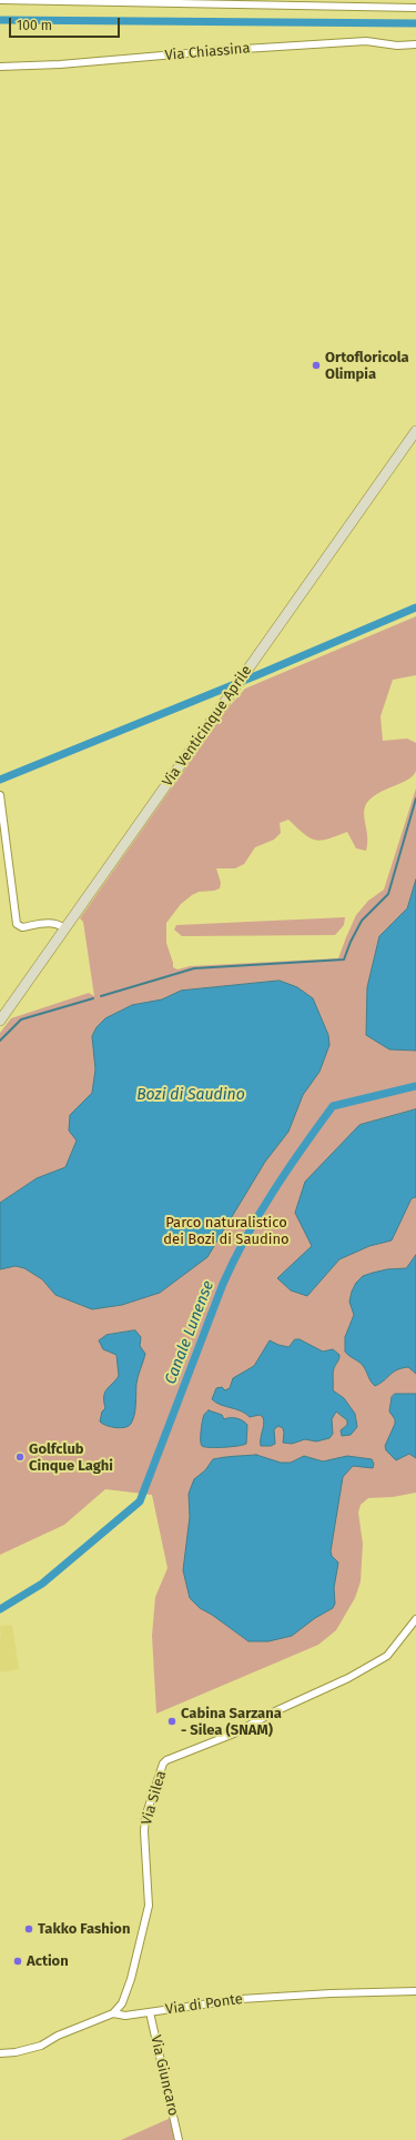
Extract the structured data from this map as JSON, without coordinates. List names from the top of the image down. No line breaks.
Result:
{"streets":{"main road":["Via Venticinque Aprile"],"street":["Via Chiassina","Via Silea","Via di Ponte","Via Giuncaro"]},"crossings":[["Via Silea","Via di Ponte"],["Via di Ponte","Via Giuncaro"]],"water":["Bozi di Saudino","Canale Lunense"],"parks":["Parco naturalistico dei Bozi di Saudino"],"places":["Ortofloricola Olimpia","Golfclub Cinque Laghi","Cabina Sarzana - Silea (SNAM)","Takko Fashion","Action"],"scale_bar":"100 m"}
